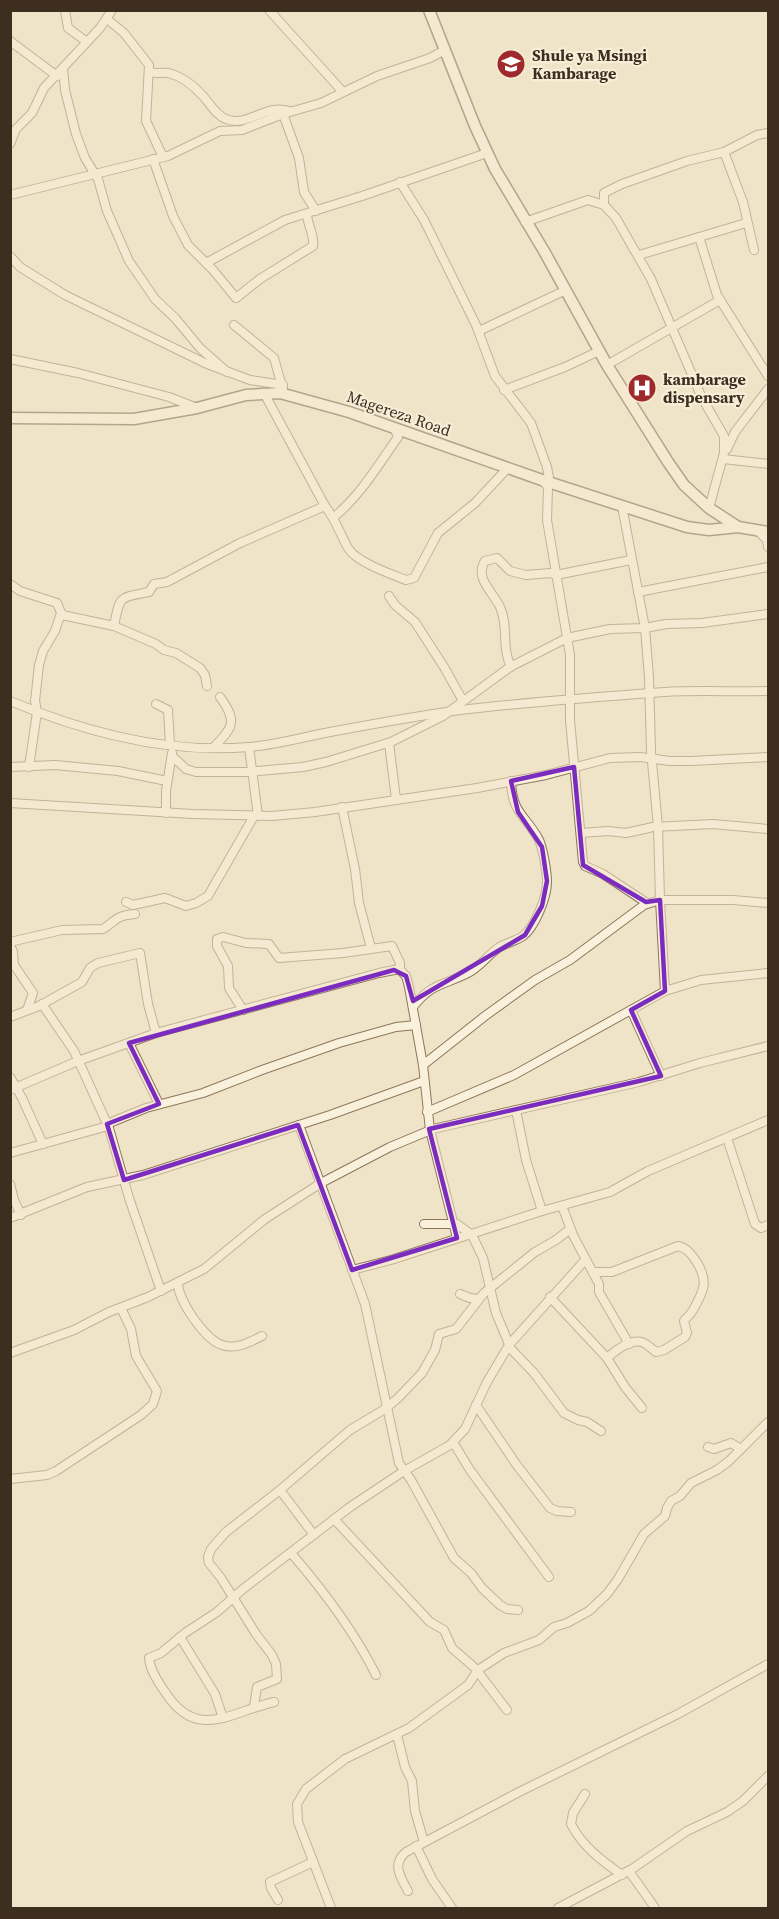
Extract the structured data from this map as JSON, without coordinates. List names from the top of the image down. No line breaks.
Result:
{"streets":{"street":["Magereza Road"]},"places":{"school or university":["Shule ya Msingi Kambarage"],"hospital":["kambarage dispensary"]}}
